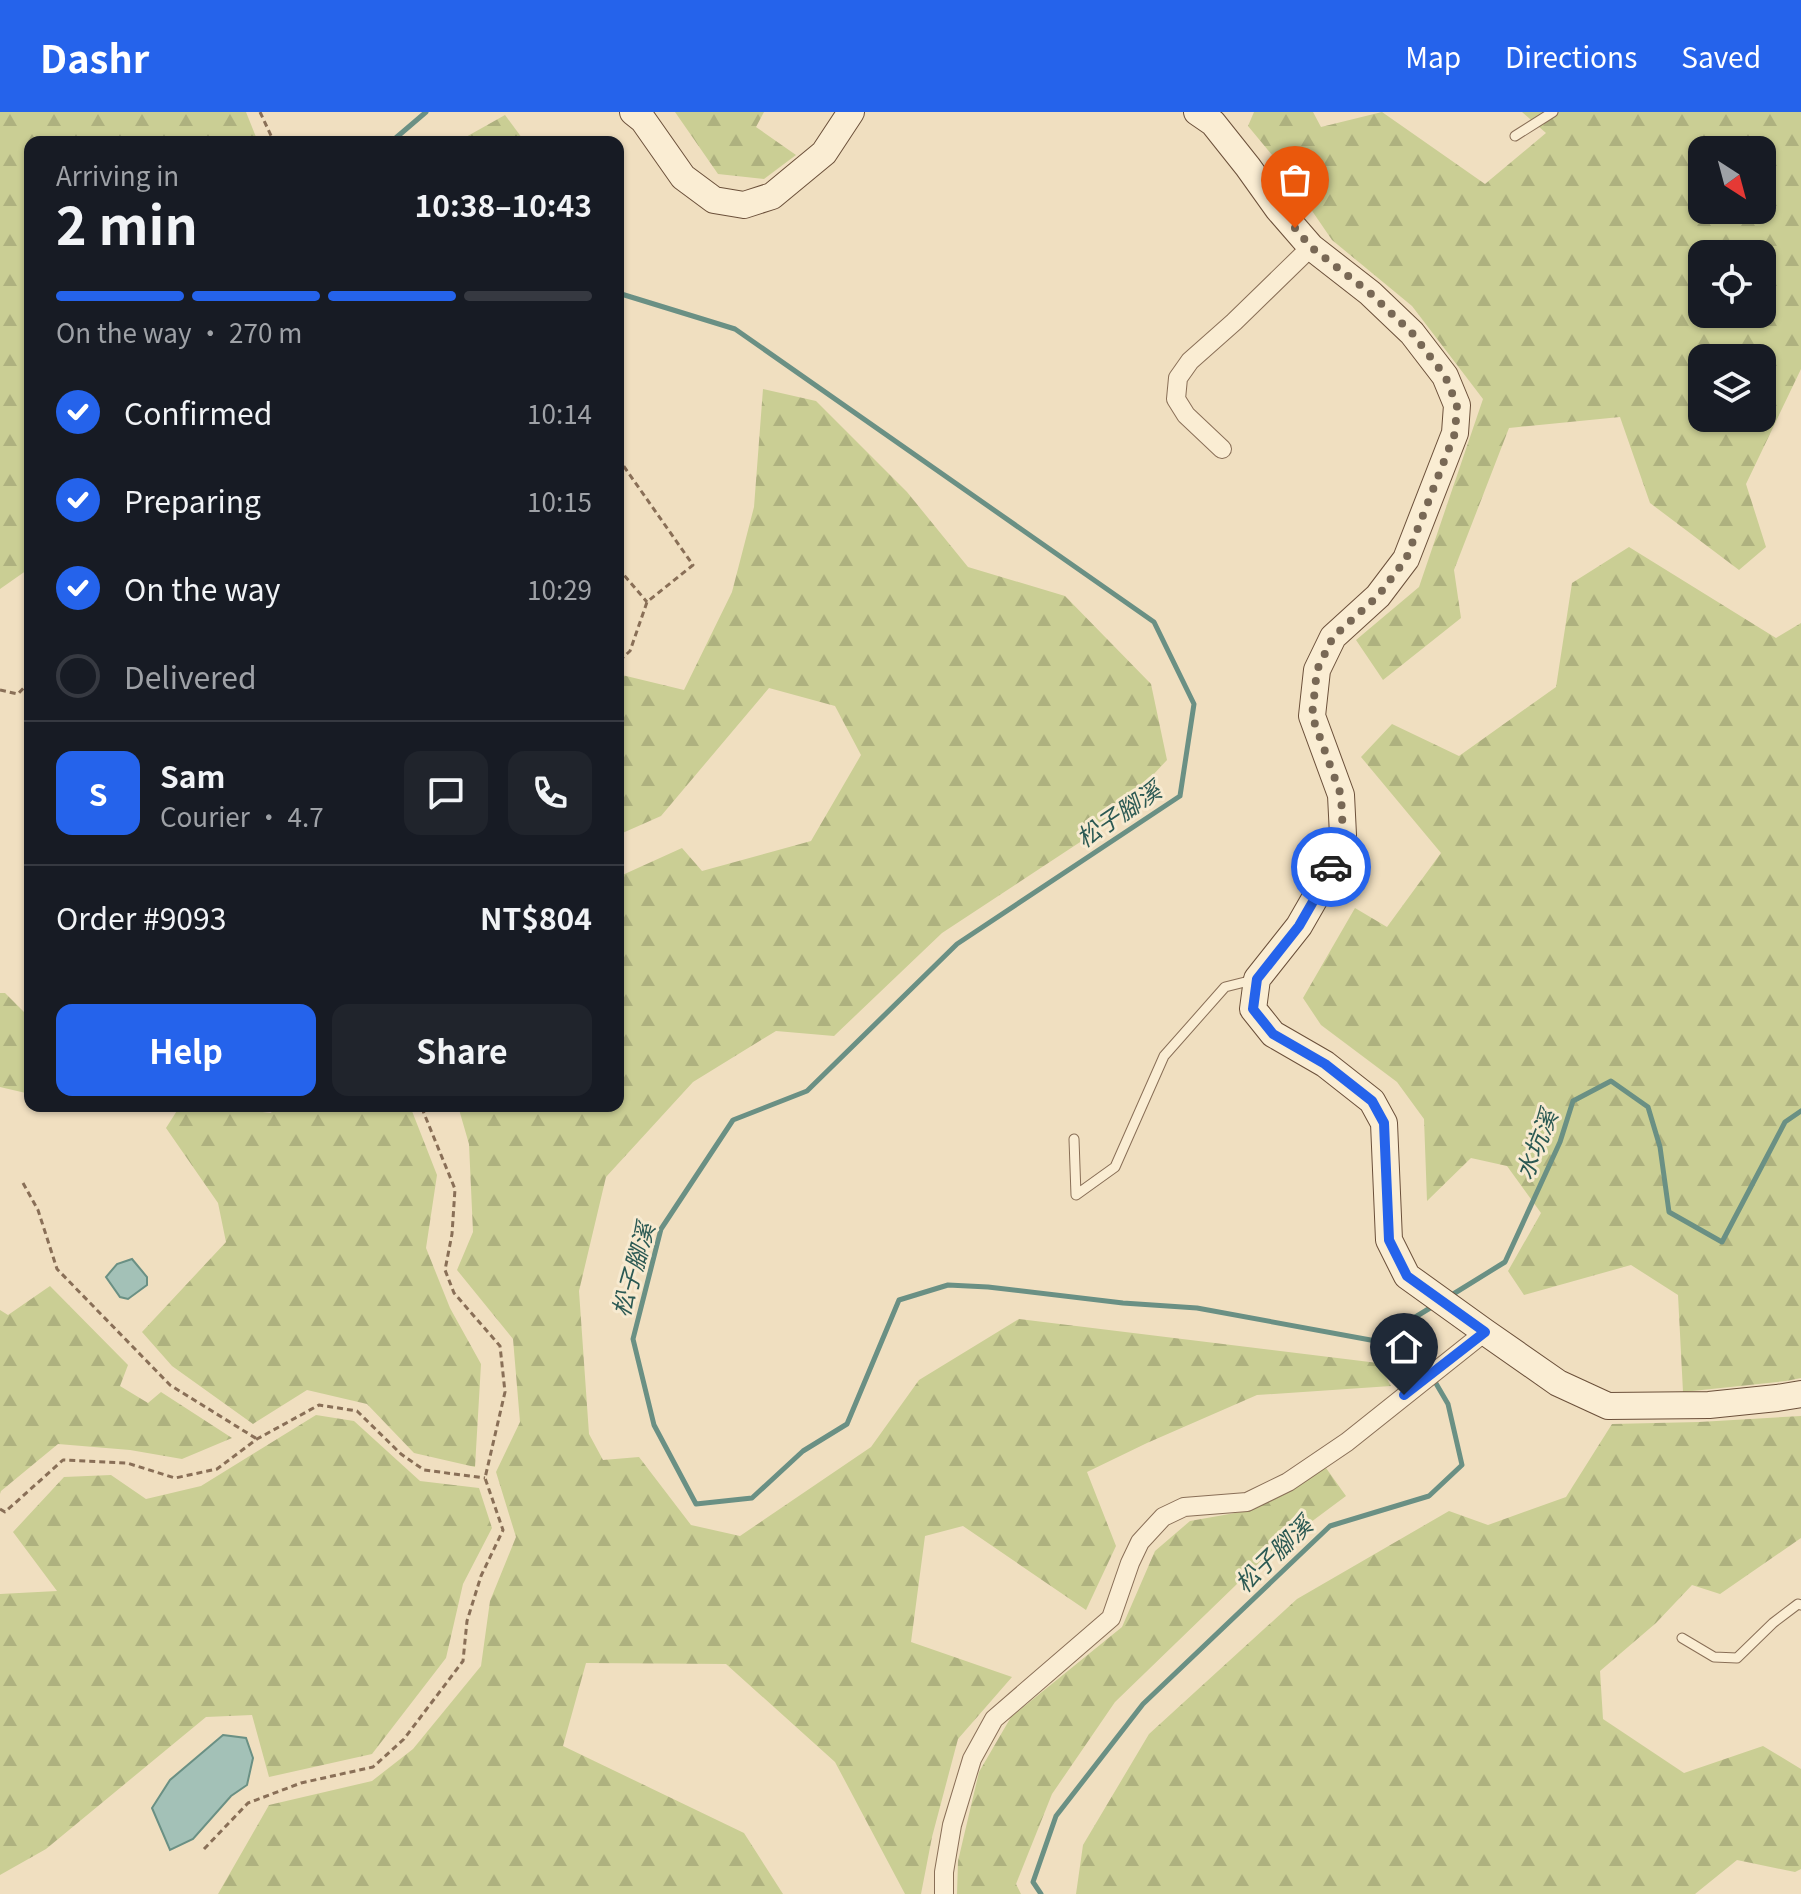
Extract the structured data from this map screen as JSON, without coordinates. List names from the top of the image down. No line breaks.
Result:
{"water":["松子腳溪","水坑溪"],"north":"bottom right","page":{"header":"Dashr","nav":["Map","Directions","Saved"],"heading":["2 min","Arriving in","10:38–10:43"],"panel":["Sam","Courier · 4.7","Order #9093","NT$804"],"bar":"On the way · 270 m","list":[["Confirmed","10:14"],["Preparing","10:15"],["On the way","10:29"],"Delivered"],"round":"S","buttons":["Help","Share"]}}
